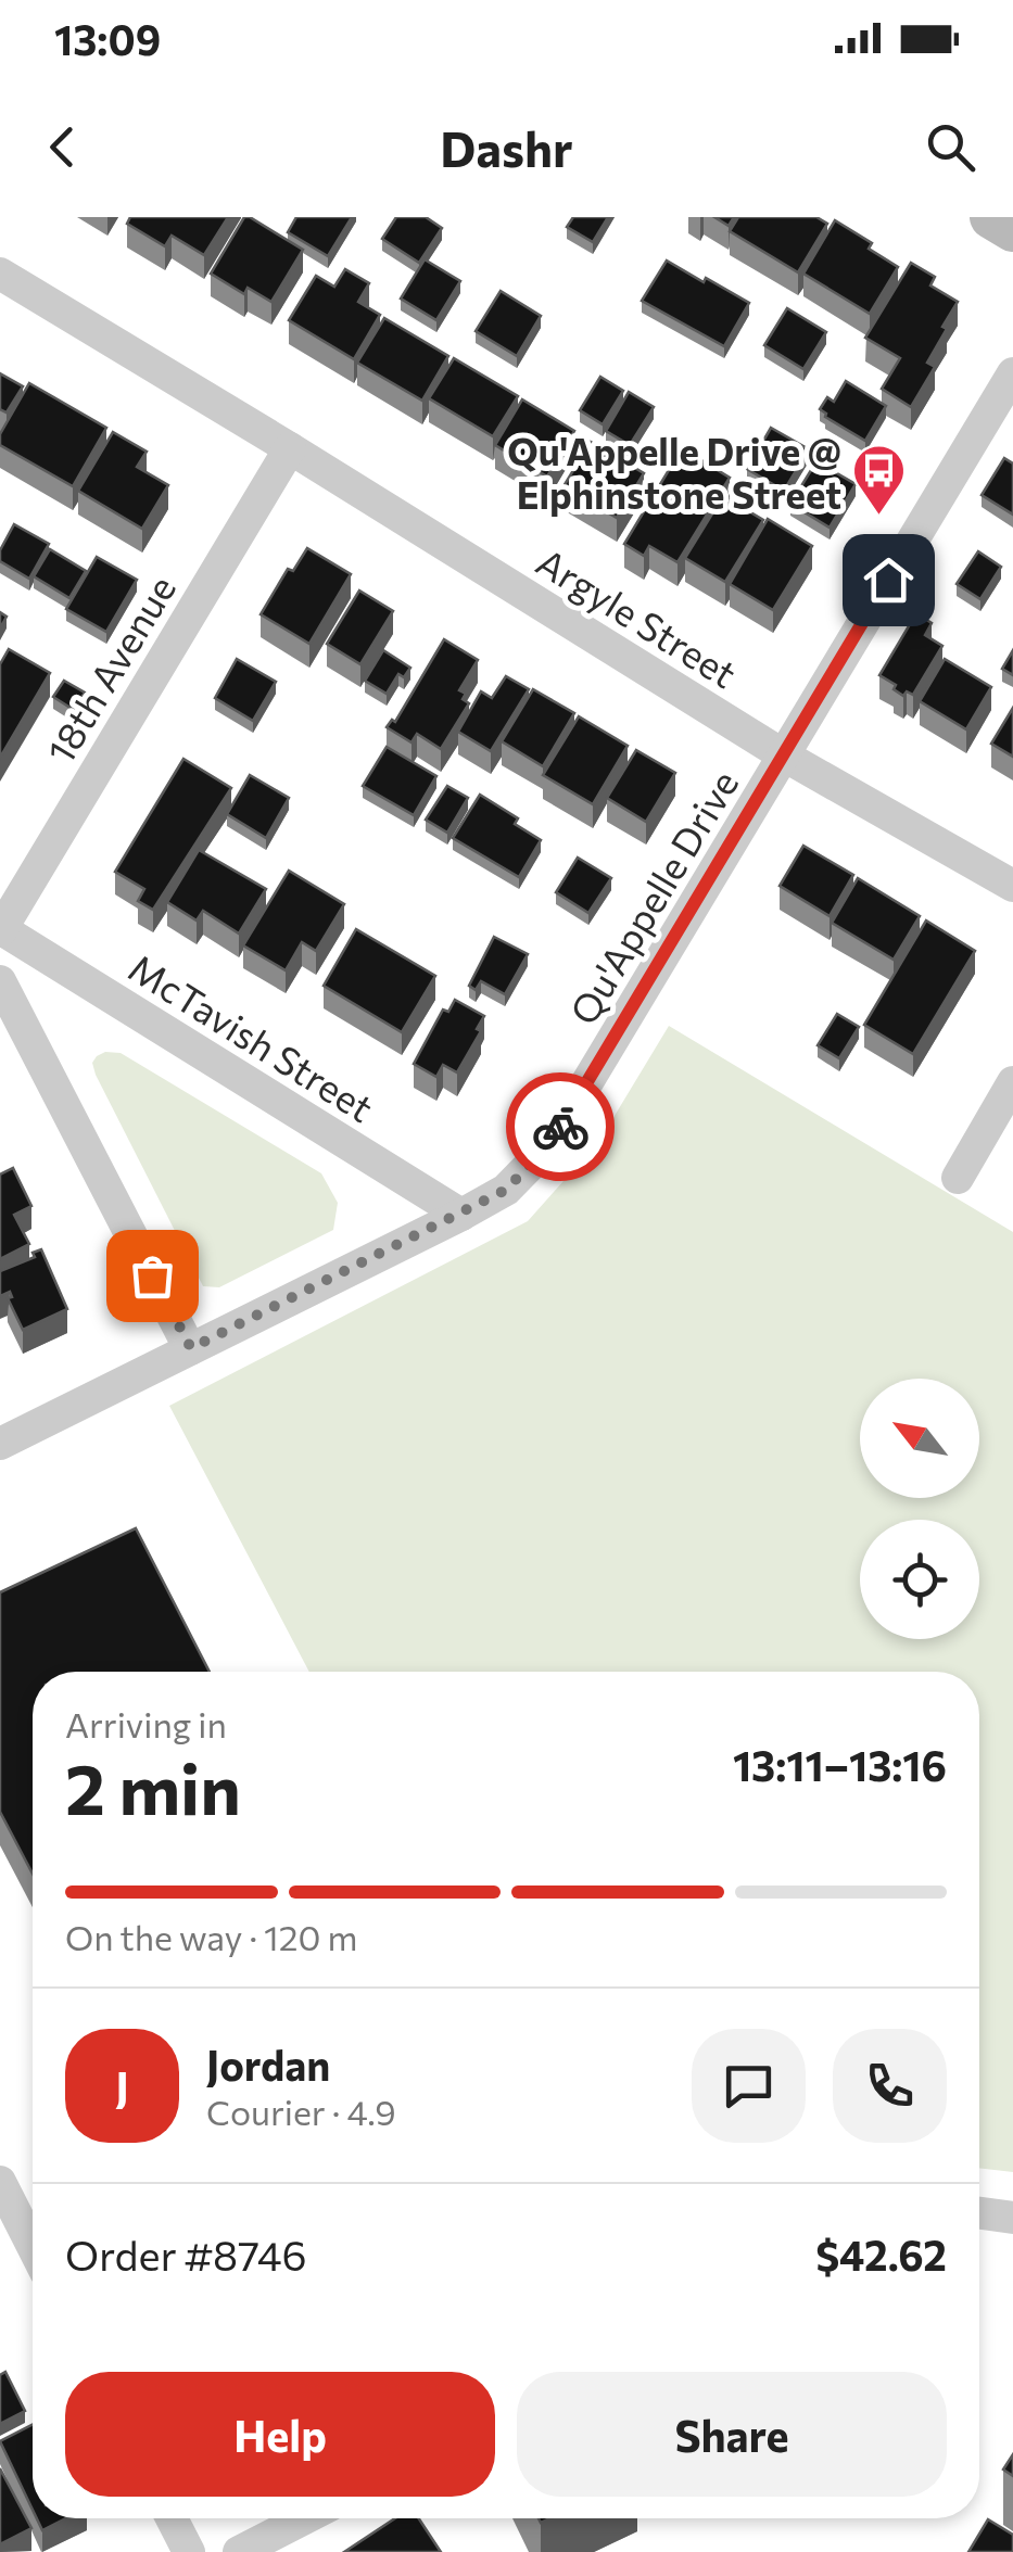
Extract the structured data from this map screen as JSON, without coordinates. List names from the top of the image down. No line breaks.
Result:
{"streets":{"street":["Argyle Street","18th Avenue","Qu'Appelle Drive","McTavish Street"]},"crossings":[["Argyle Street","18th Avenue"],["Argyle Street","Qu'Appelle Drive"],["18th Avenue","McTavish Street"],["Qu'Appelle Drive","McTavish Street"]],"places":{"bus stop":["Qu'Appelle Drive @ Elphinstone Street"]},"north":"top left","page":{"status":"13:09","header":"Dashr","heading":["2 min","Arriving in","13:11–13:16"],"panel":["Jordan","Courier · 4.9","Order #8746","$42.62"],"bar":"On the way · 120 m","round":"J","buttons":["Help","Share"]}}
